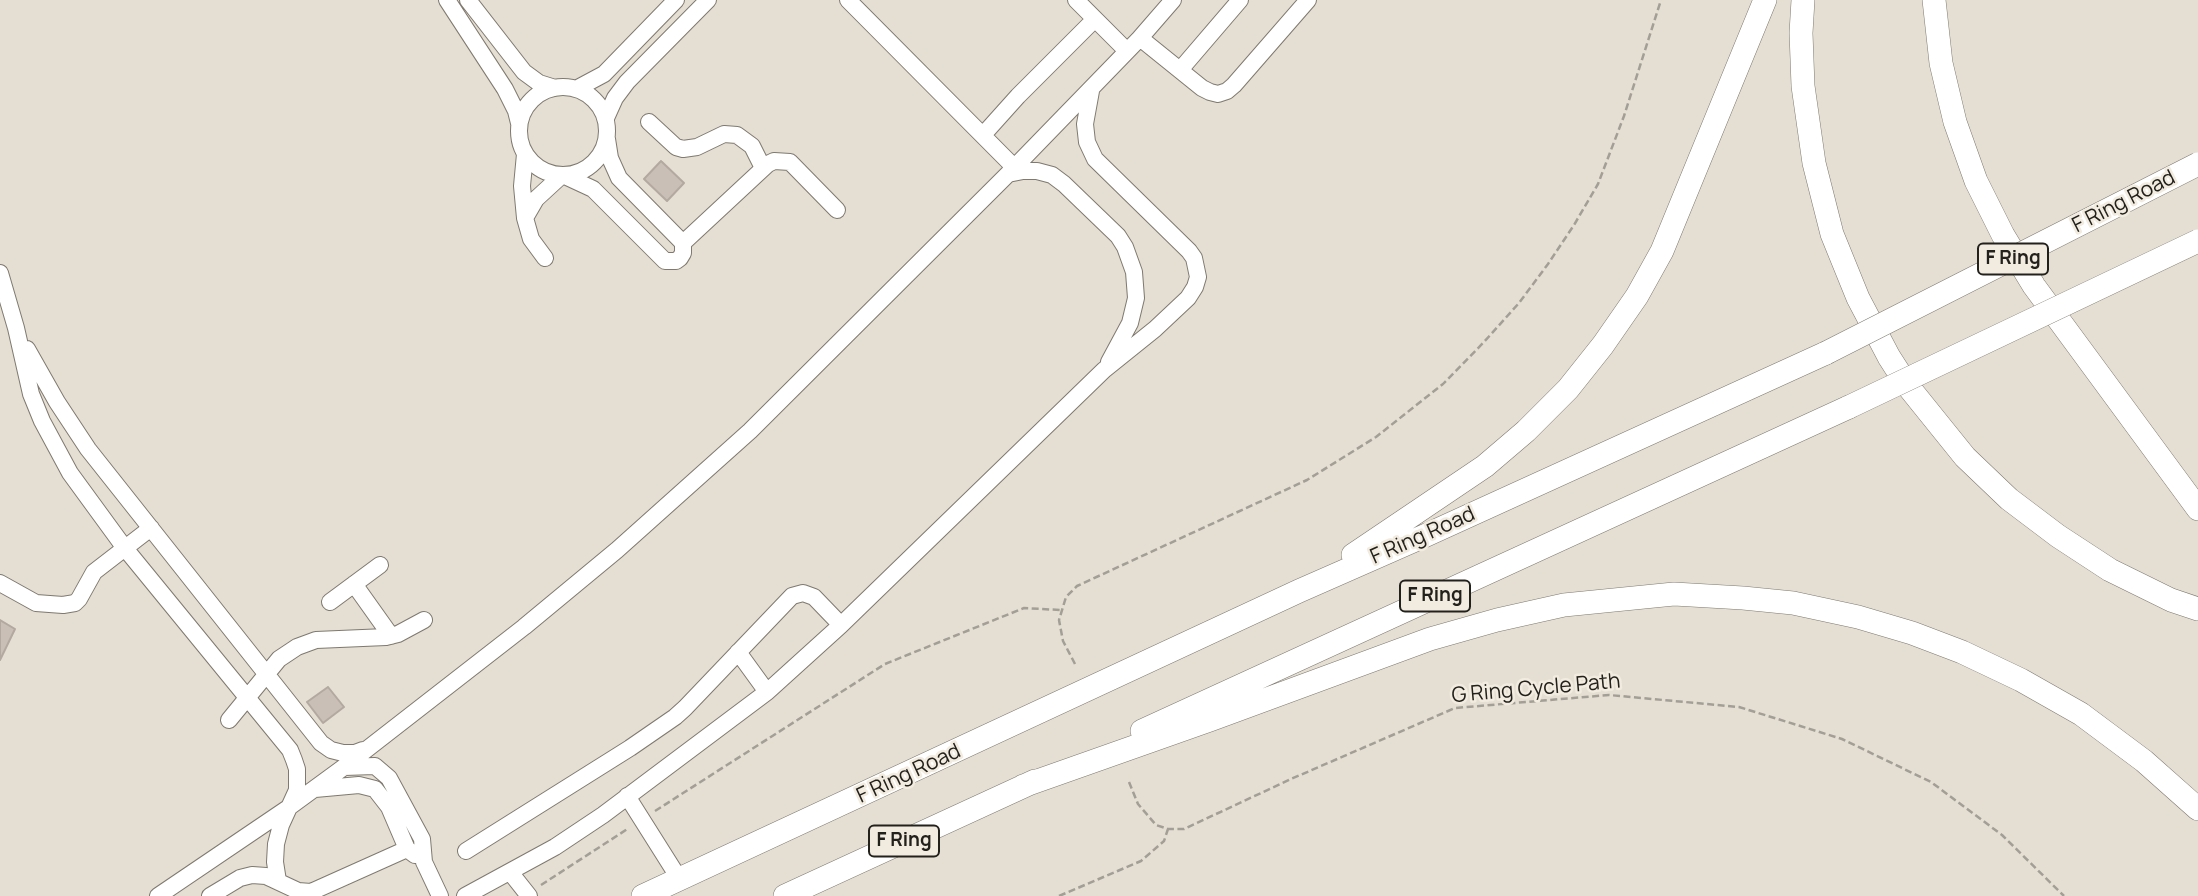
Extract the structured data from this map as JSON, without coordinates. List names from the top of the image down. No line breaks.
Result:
{"streets":{"highway":["F Ring Road","F Ring"],"path":["G Ring Cycle Path"]}}
